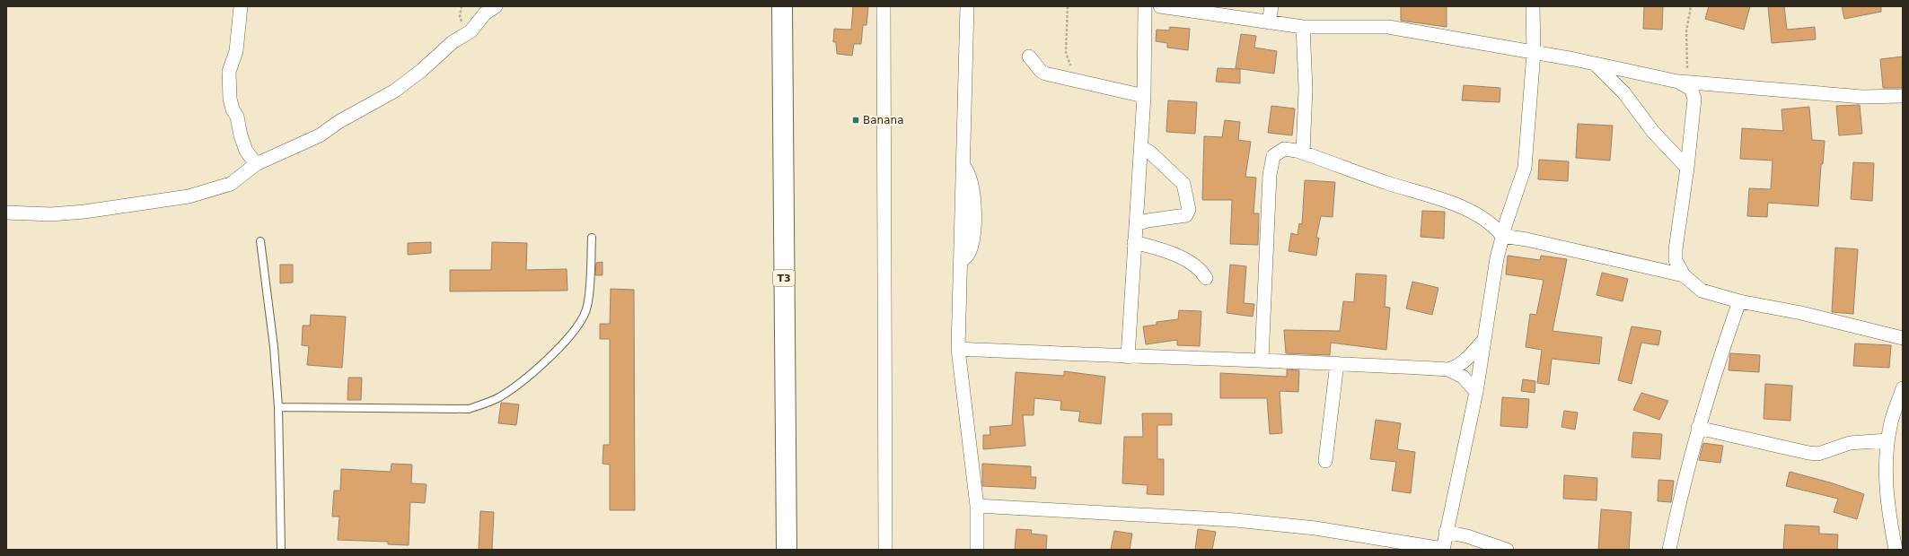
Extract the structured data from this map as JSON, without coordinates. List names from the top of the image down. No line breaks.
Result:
{"streets":{"highway":["T3"]},"places":{"transit":["Banana"]}}
